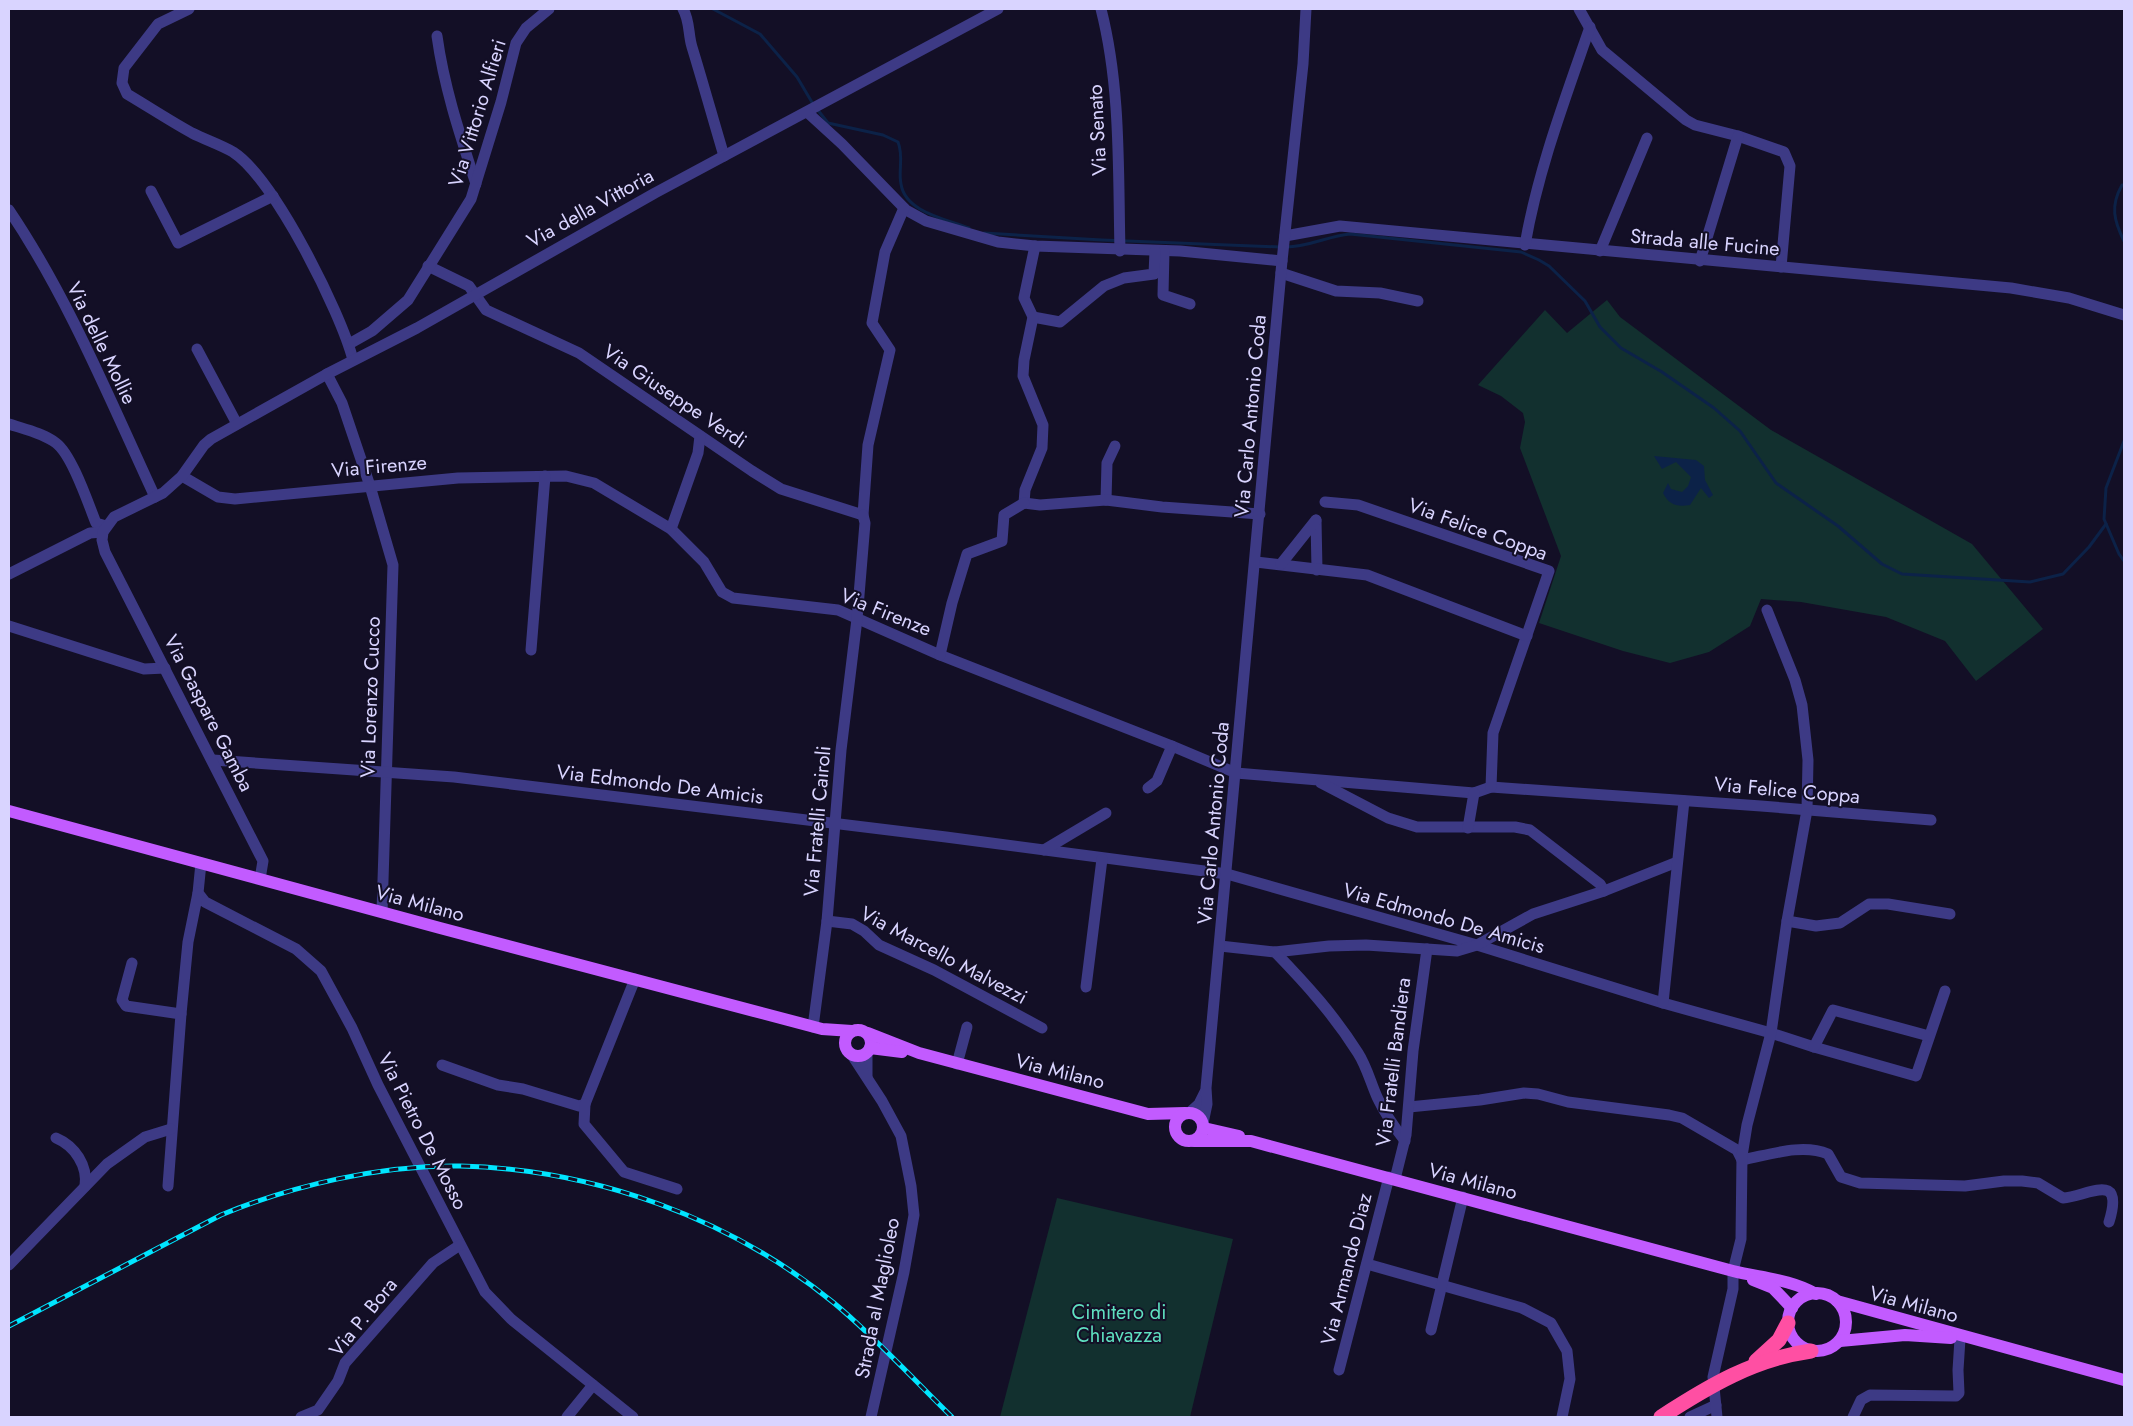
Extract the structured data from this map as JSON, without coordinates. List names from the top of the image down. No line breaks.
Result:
{"streets":{"main road":["Via Milano"],"street":["Via Vittorio Alfieri","Via Senato","Via della Vittoria","Strada alle Fucine","Via delle Mollie","Via Giuseppe Verdi","Via Carlo Antonio Coda","Via Firenze","Via Felice Coppa","Via Lorenzo Cucco","Via Gaspare Gamba","Via Edmondo De Amicis","Via Fratelli Cairoli","Via Marcello Malvezzi","Via Fratelli Bandiera","Via Pietro De Mosso","Via Armando Diaz","Strada al Maglioleo","Via P. Bora"]},"crossings":[["Via Vittorio Alfieri","Via Giuseppe Verdi"],["Via della Vittoria","Via Giuseppe Verdi"],["Via della Vittoria","Via Firenze"],["Via della Vittoria","Via Lorenzo Cucco"],["Strada alle Fucine","Via Carlo Antonio Coda"],["Via Carlo Antonio Coda","Via Firenze"],["Via Carlo Antonio Coda","Via Felice Coppa"],["Via Carlo Antonio Coda","Via Edmondo De Amicis"],["Via Carlo Antonio Coda","Via Milano"],["Via Firenze","Via Felice Coppa"],["Via Firenze","Via Lorenzo Cucco"],["Via Firenze","Via Fratelli Cairoli"],["Via Lorenzo Cucco","Via Edmondo De Amicis"],["Via Lorenzo Cucco","Via Milano"],["Via Gaspare Gamba","Via Edmondo De Amicis"],["Via Gaspare Gamba","Via Milano"],["Via Edmondo De Amicis","Via Fratelli Cairoli"],["Via Fratelli Cairoli","Via Milano"],["Via Fratelli Cairoli","Via Marcello Malvezzi"],["Via Milano","Via Fratelli Bandiera"],["Via Milano","Via Armando Diaz"],["Via Milano","Strada al Maglioleo"],["Via Fratelli Bandiera","Via Armando Diaz"],["Via Pietro De Mosso","Via P. Bora"]],"parks":["Cimitero di Chiavazza"]}
